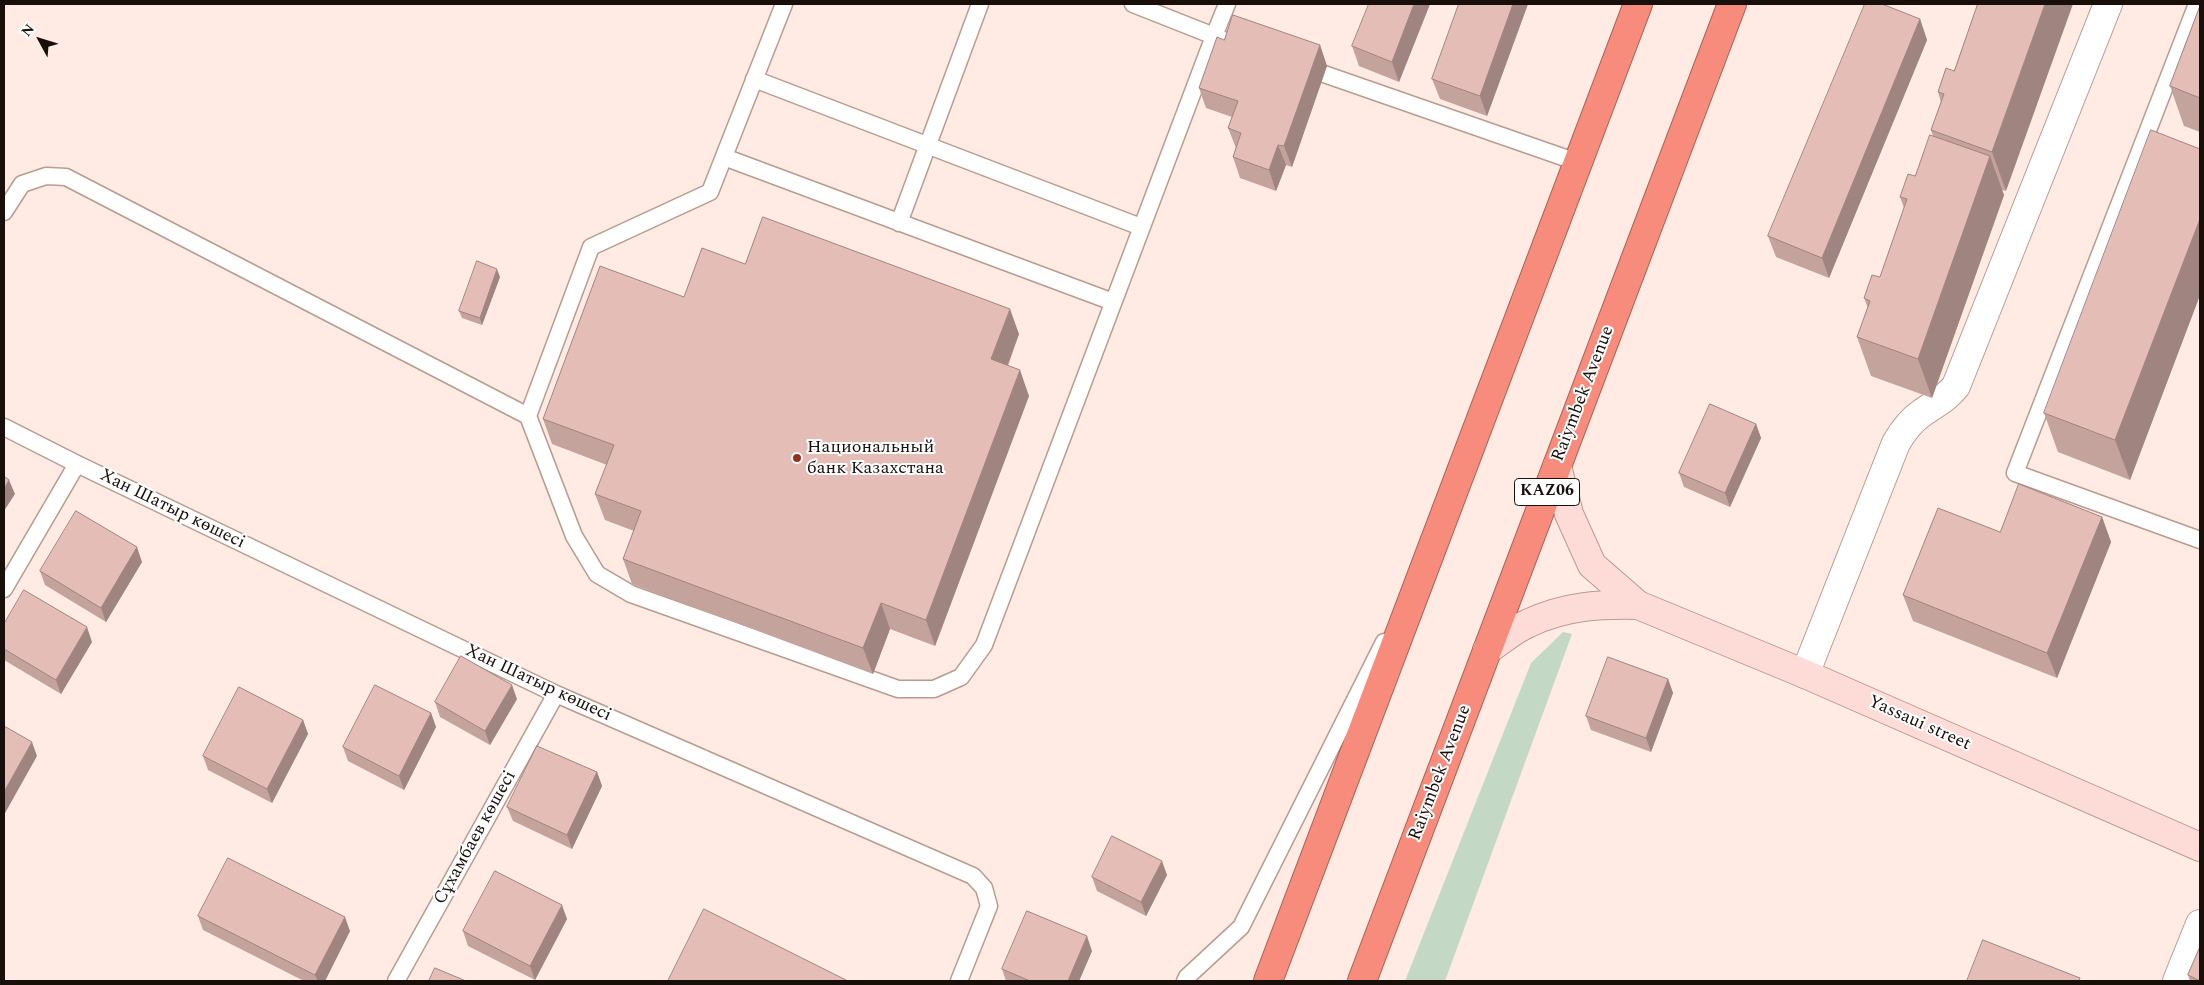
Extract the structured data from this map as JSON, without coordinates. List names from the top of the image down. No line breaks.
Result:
{"streets":{"highway":["Raiymbek Avenue","KАZ06"],"main road":["Yassaui street"],"lane":["Хан Шатыр көшесі","Сұхамбаев көшесі"]},"crossings":[["Хан Шатыр көшесі","Сұхамбаев көшесі"]],"places":["Национальный банк Казахстана"],"north":"top left"}
